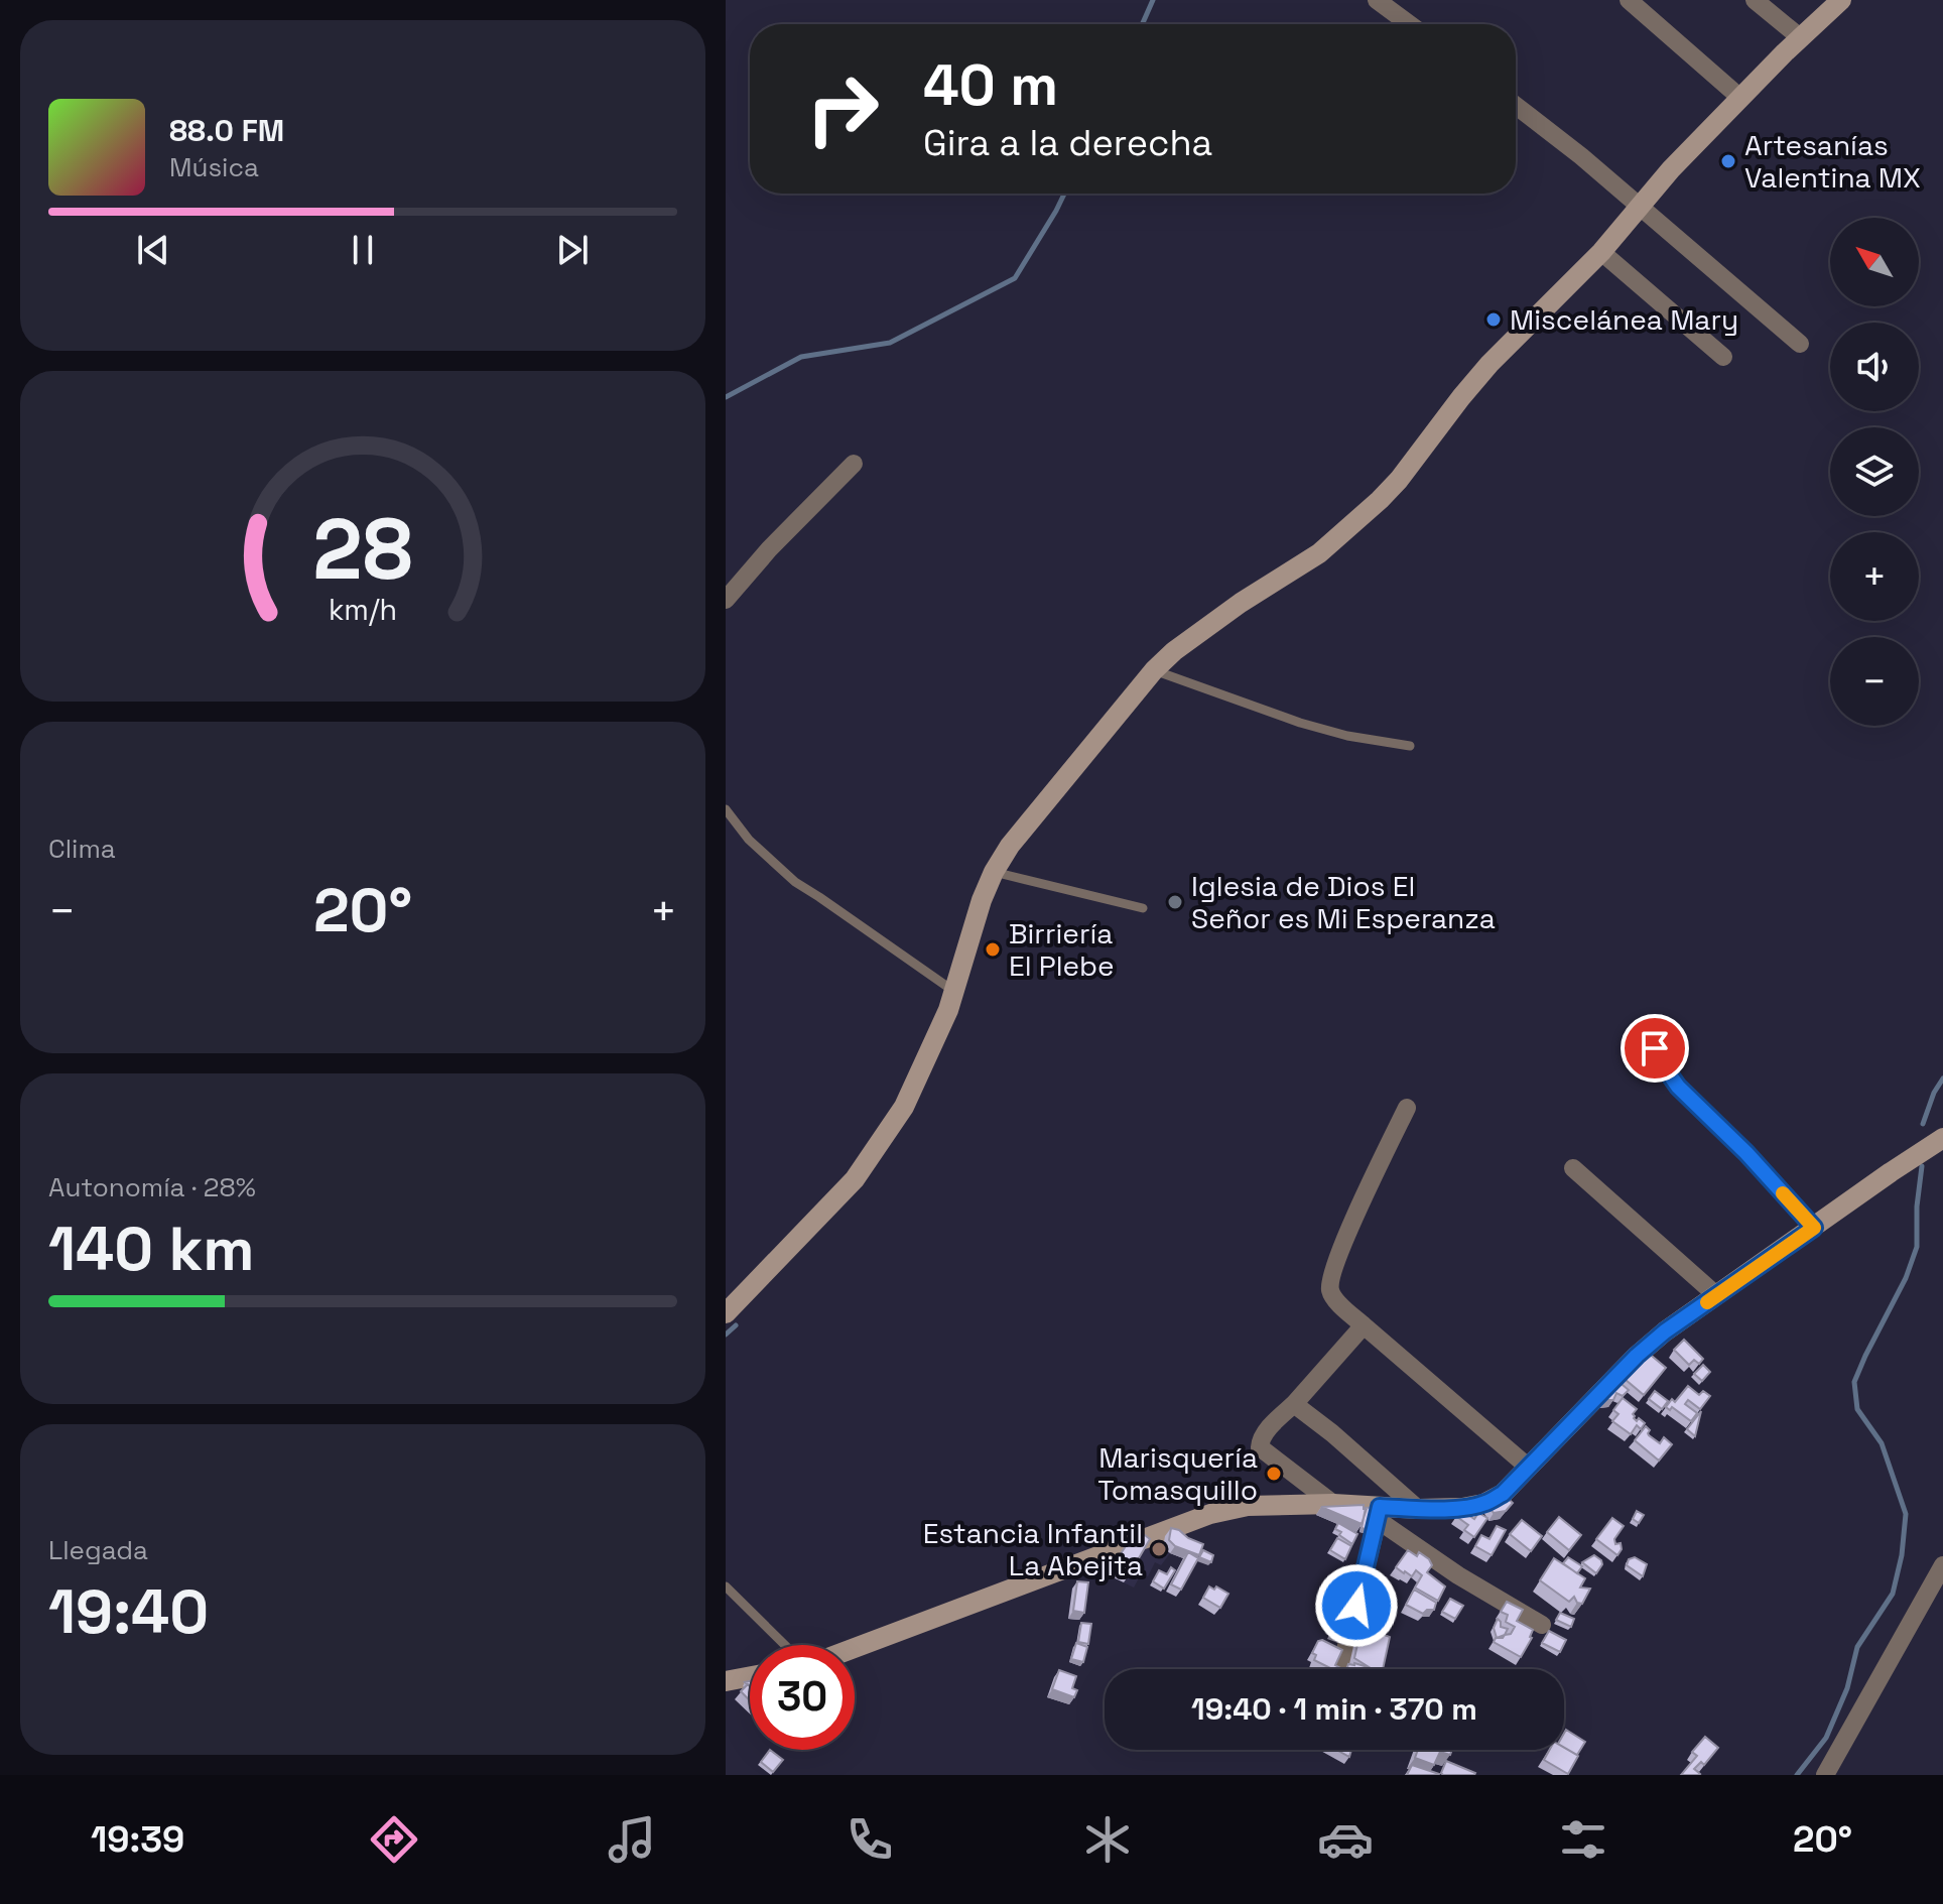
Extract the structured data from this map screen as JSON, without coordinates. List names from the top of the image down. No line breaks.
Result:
{"places":["Artesanías Valentina MX","Miscelánea Mary","Iglesia de Dios El Señor es Mi Esperanza","Birriería El Plebe","Marisquería Tomasquillo","Estancia Infantil La Abejita"],"north":"top left","page":{"turn":["40 m","Gira a la derecha"],"song":["88.0 FM","Música"],"map_buttons":["+","−"],"tile":["Clima",["Autonomía · 28%","140 km"],["Llegada","19:40"]],"heat":["−","20°","+"],"limit":"30","trip":"19:40 · 1 min · 370 m","tabs":["19:39","20°"],"gauge":["28","km/h"]}}
